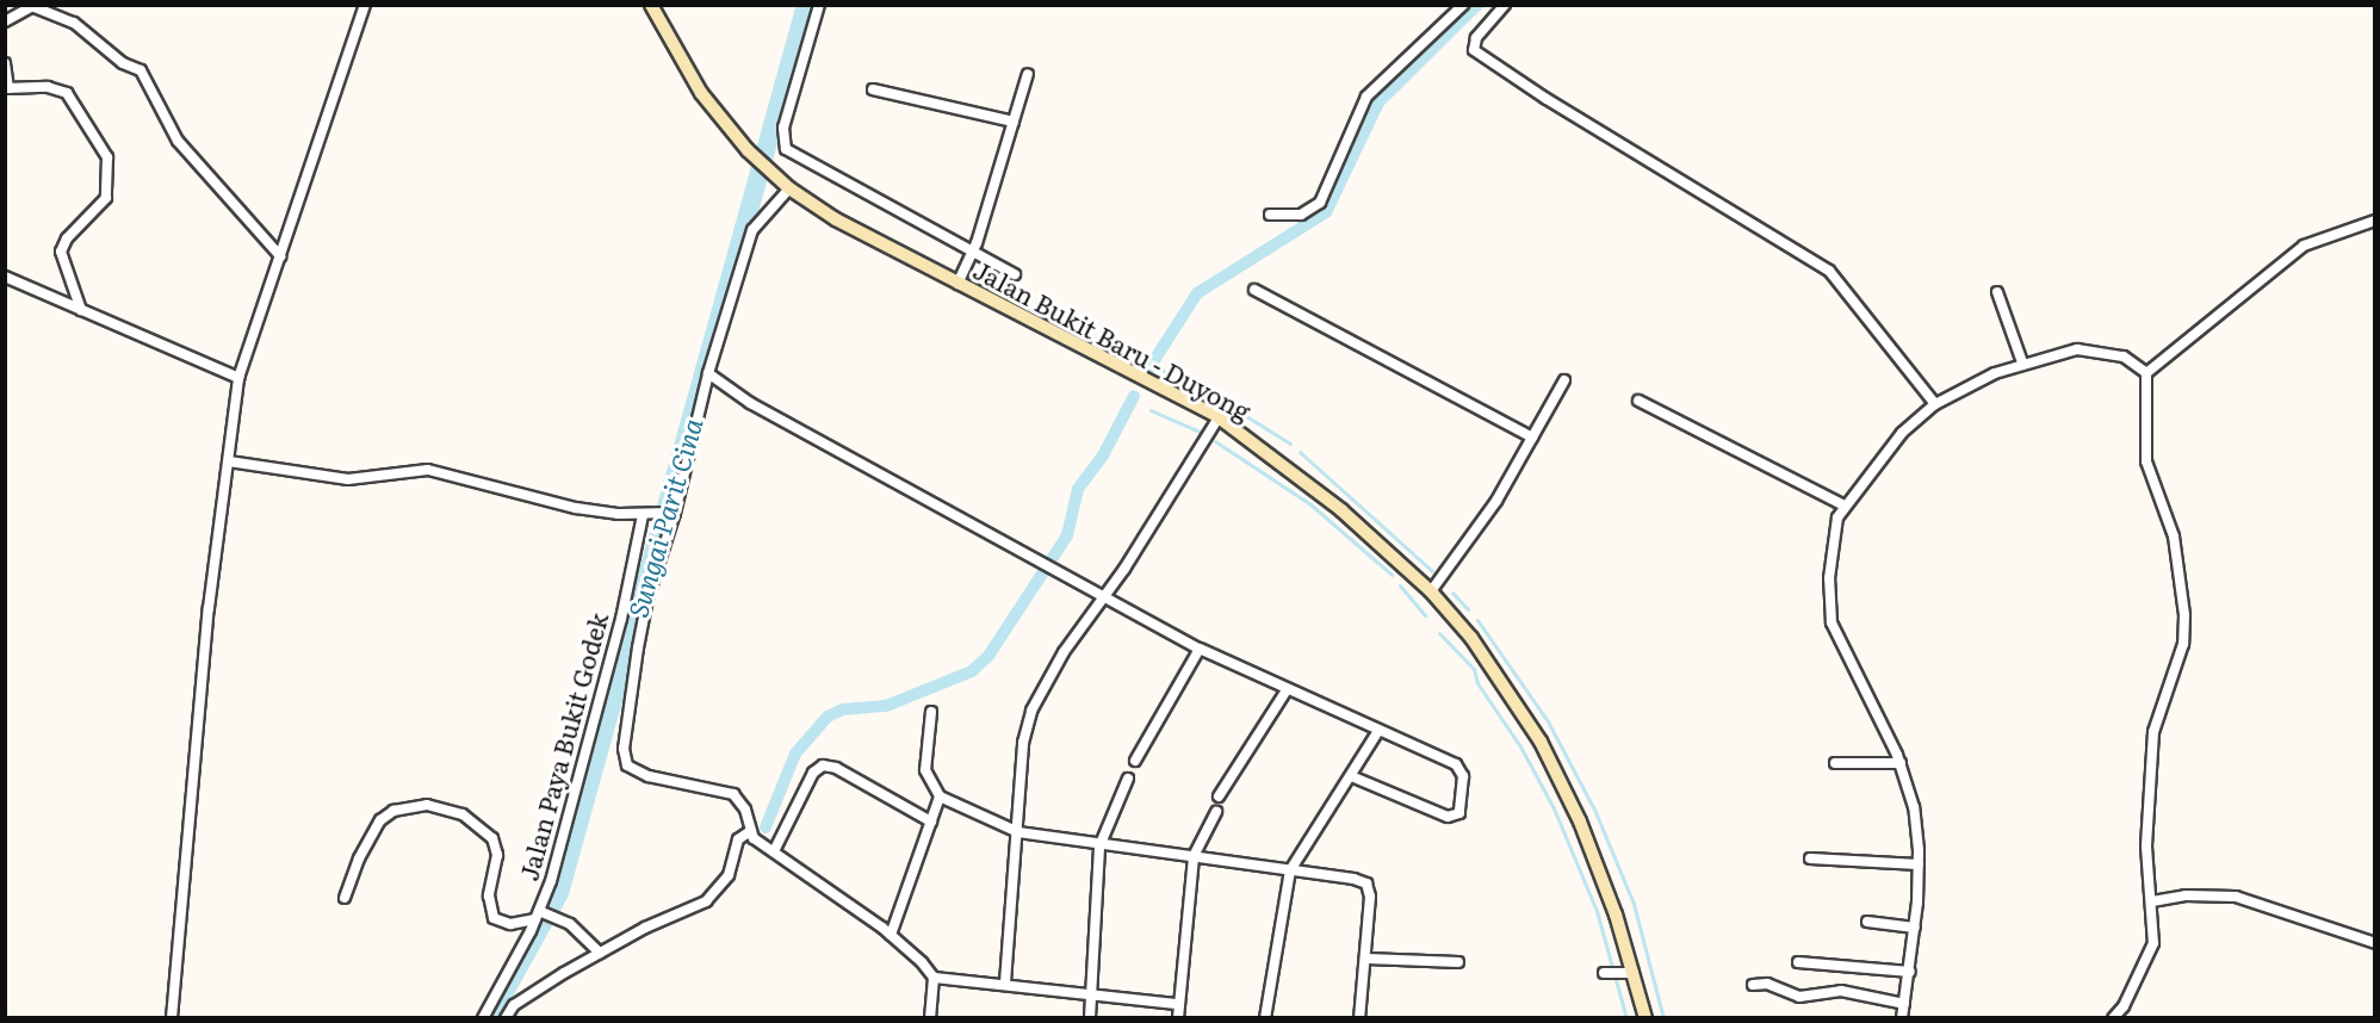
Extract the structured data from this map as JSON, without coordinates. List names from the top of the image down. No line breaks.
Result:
{"streets":{"main road":["Jalan Bukit Baru - Duyong"],"street":["Jalan Paya Bukit Godek"]},"water":["Sungai Parit Cina"]}
